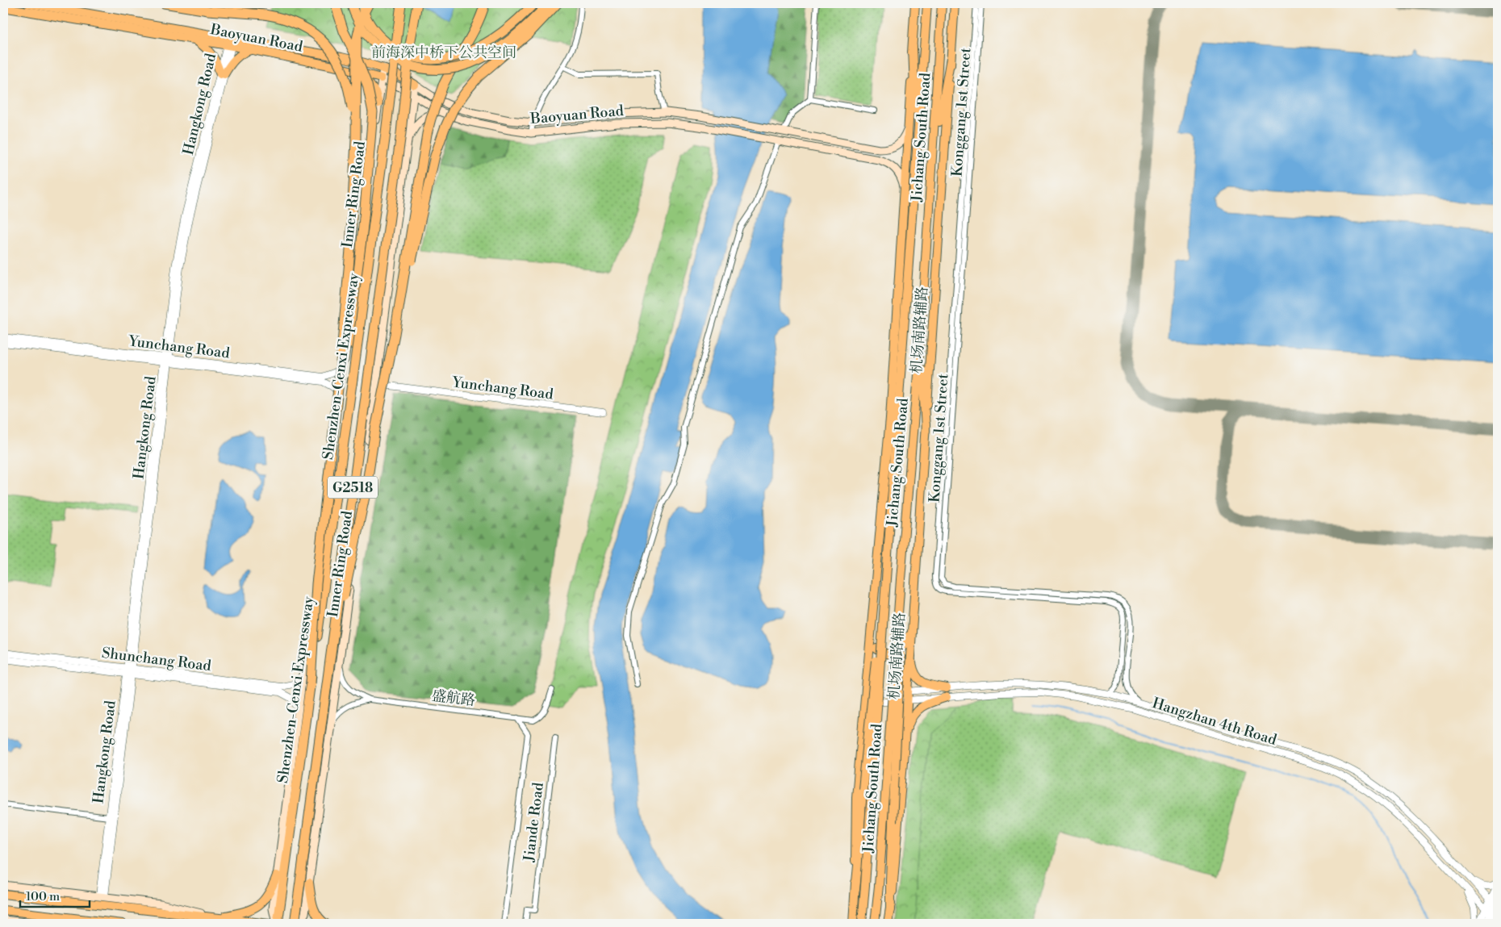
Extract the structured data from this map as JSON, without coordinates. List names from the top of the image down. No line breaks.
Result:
{"streets":{"highway":["Shenzhen-Cenxi Expressway","G2518"],"main road":["Baoyuan Road","Jichang South Road","Inner Ring Road","机场南路辅路"],"street":["Hangkong Road","Konggang 1st Street","Yunchang Road","Shunchang Road","盛航路","Hangzhan 4th Road","Jiande Road"]},"crossings":[["Baoyuan Road","Hangkong Road"],["Baoyuan Road","Inner Ring Road"],["Baoyuan Road","机场南路辅路"],["Hangkong Road","Yunchang Road"],["Hangkong Road","Shunchang Road"],["Konggang 1st Street","Hangzhan 4th Road"],["Inner Ring Road","Yunchang Road"],["Inner Ring Road","Shenzhen-Cenxi Expressway"],["Inner Ring Road","Shunchang Road"],["机场南路辅路","Hangzhan 4th Road"]],"parks":["前海深中桥下公共空间"],"scale_bar":"100 m"}
